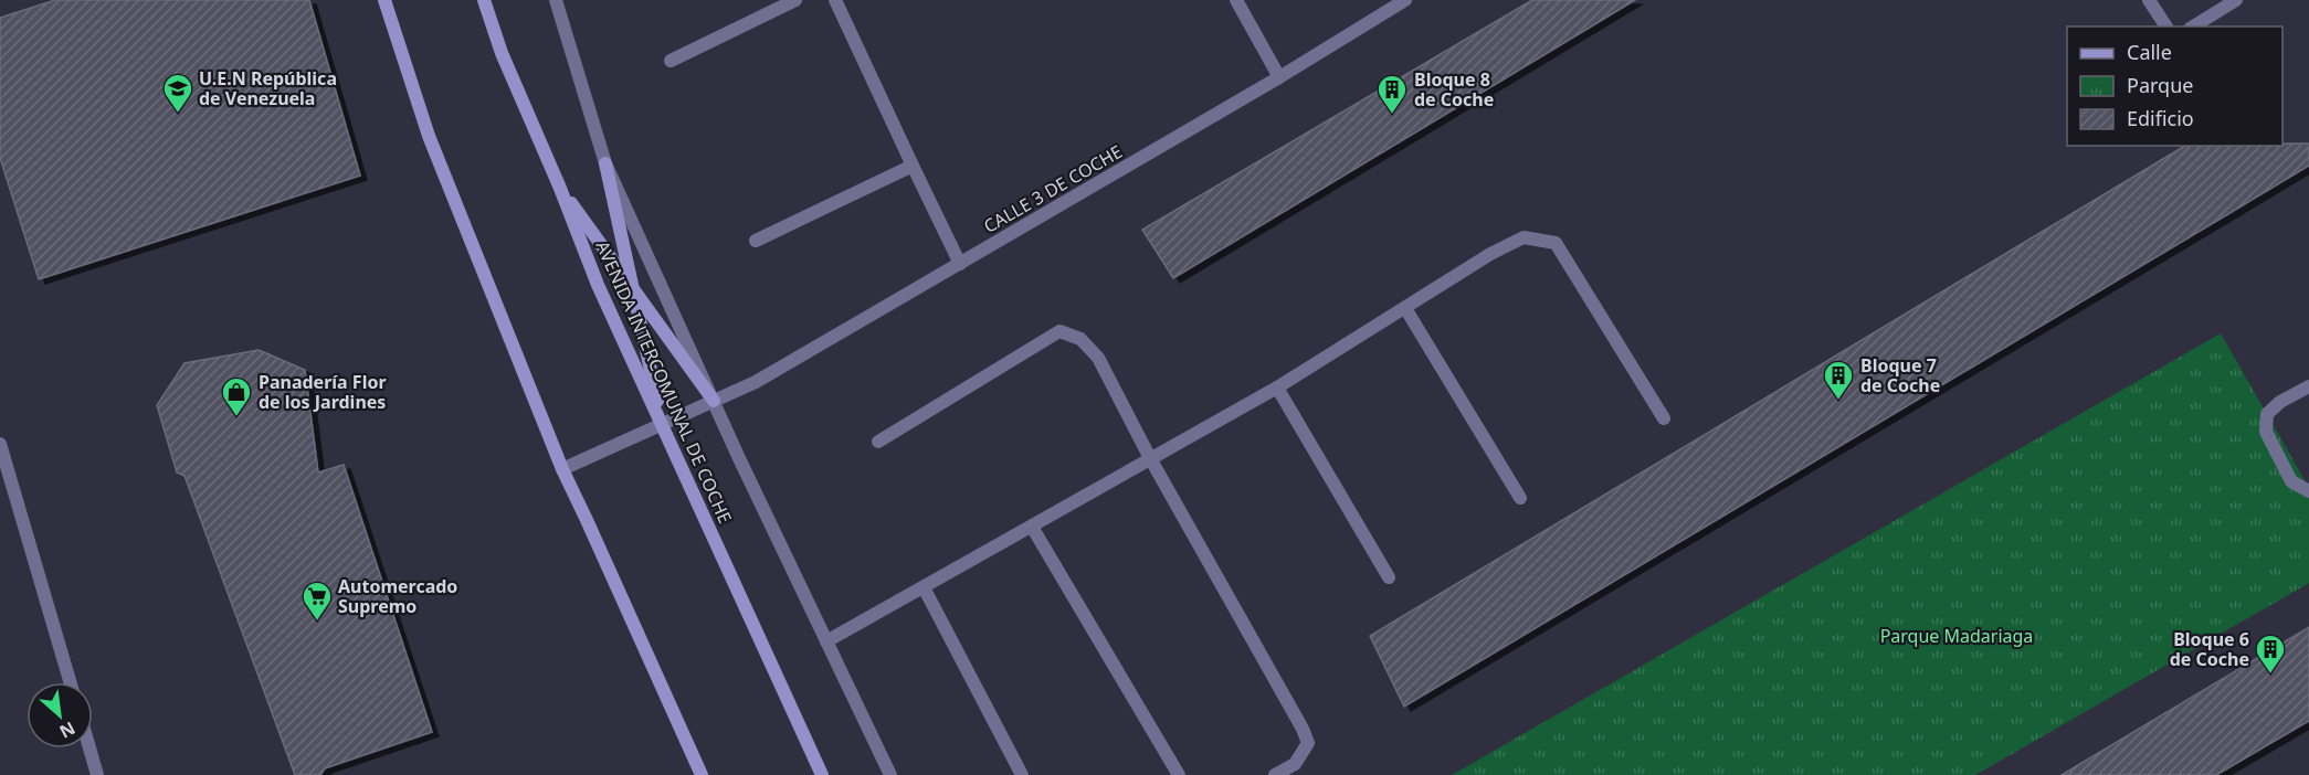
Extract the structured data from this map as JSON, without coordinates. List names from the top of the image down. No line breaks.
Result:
{"streets":{"main road":["AVENIDA INTERCOMUNAL DE COCHE"],"street":["CALLE 3 DE COCHE"]},"crossings":[["CALLE 3 DE COCHE","AVENIDA INTERCOMUNAL DE COCHE"]],"parks":["Parque Madariaga"],"places":{"school or university":["U.E.N República de Venezuela"],"building":["Bloque 8 de Coche","Bloque 7 de Coche","Bloque 6 de Coche"],"shop":["Panadería Flor de los Jardines"],"supermarket":["Automercado Supremo"]},"legend":["Calle","Parque","Edificio"],"north":"bottom right"}
